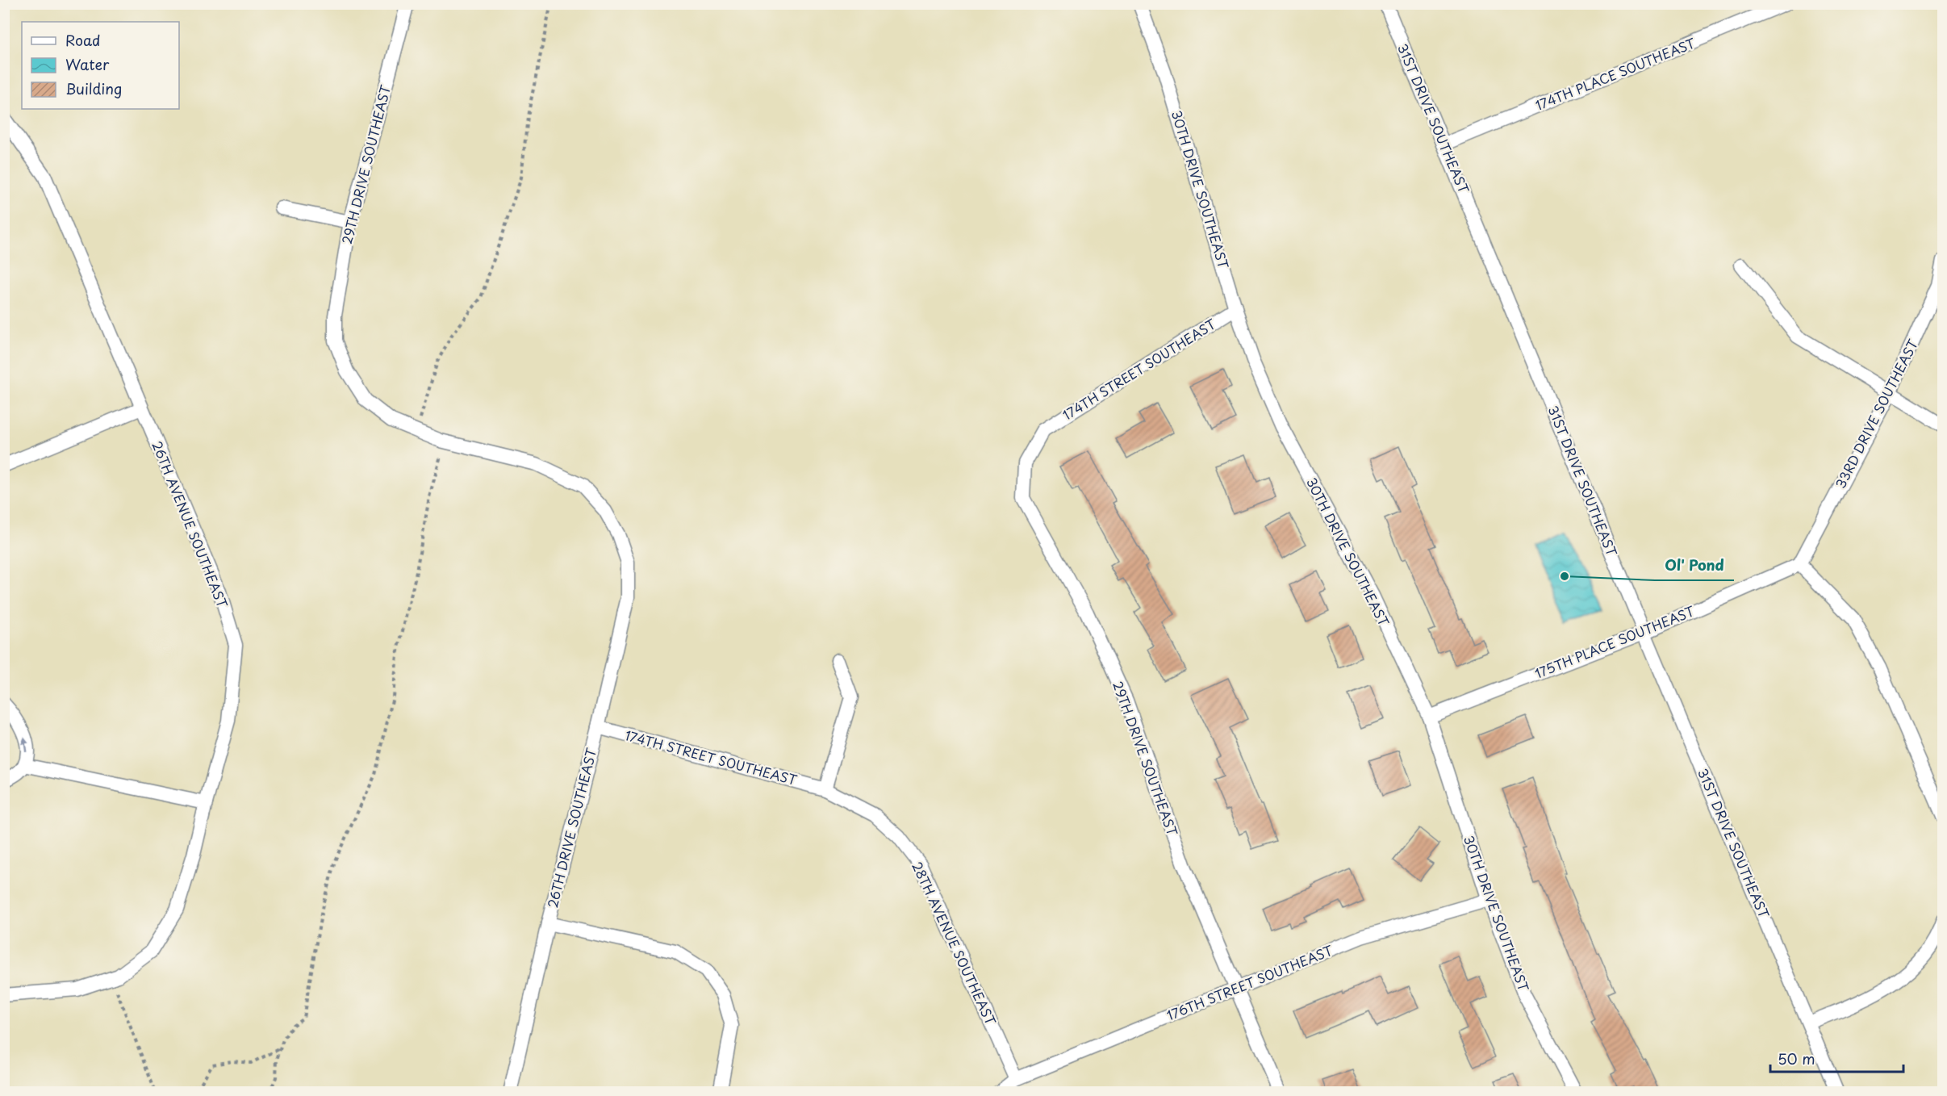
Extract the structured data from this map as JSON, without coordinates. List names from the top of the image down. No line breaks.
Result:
{"streets":{"street":["174TH PLACE SOUTHEAST","31ST DRIVE SOUTHEAST","29TH DRIVE SOUTHEAST","30TH DRIVE SOUTHEAST","174TH STREET SOUTHEAST","33RD DRIVE SOUTHEAST","26TH AVENUE SOUTHEAST","175TH PLACE SOUTHEAST","26TH DRIVE SOUTHEAST","28TH AVENUE SOUTHEAST","176TH STREET SOUTHEAST"]},"crossings":[["174TH PLACE SOUTHEAST","31ST DRIVE SOUTHEAST"],["31ST DRIVE SOUTHEAST","175TH PLACE SOUTHEAST"],["29TH DRIVE SOUTHEAST","174TH STREET SOUTHEAST"],["29TH DRIVE SOUTHEAST","26TH DRIVE SOUTHEAST"],["29TH DRIVE SOUTHEAST","176TH STREET SOUTHEAST"],["30TH DRIVE SOUTHEAST","174TH STREET SOUTHEAST"],["30TH DRIVE SOUTHEAST","175TH PLACE SOUTHEAST"],["30TH DRIVE SOUTHEAST","176TH STREET SOUTHEAST"],["174TH STREET SOUTHEAST","26TH DRIVE SOUTHEAST"],["174TH STREET SOUTHEAST","28TH AVENUE SOUTHEAST"],["33RD DRIVE SOUTHEAST","175TH PLACE SOUTHEAST"],["28TH AVENUE SOUTHEAST","176TH STREET SOUTHEAST"]],"places":["Ol' Pond"],"legend":["Road","Water","Building"],"scale_bar":"50 m"}
